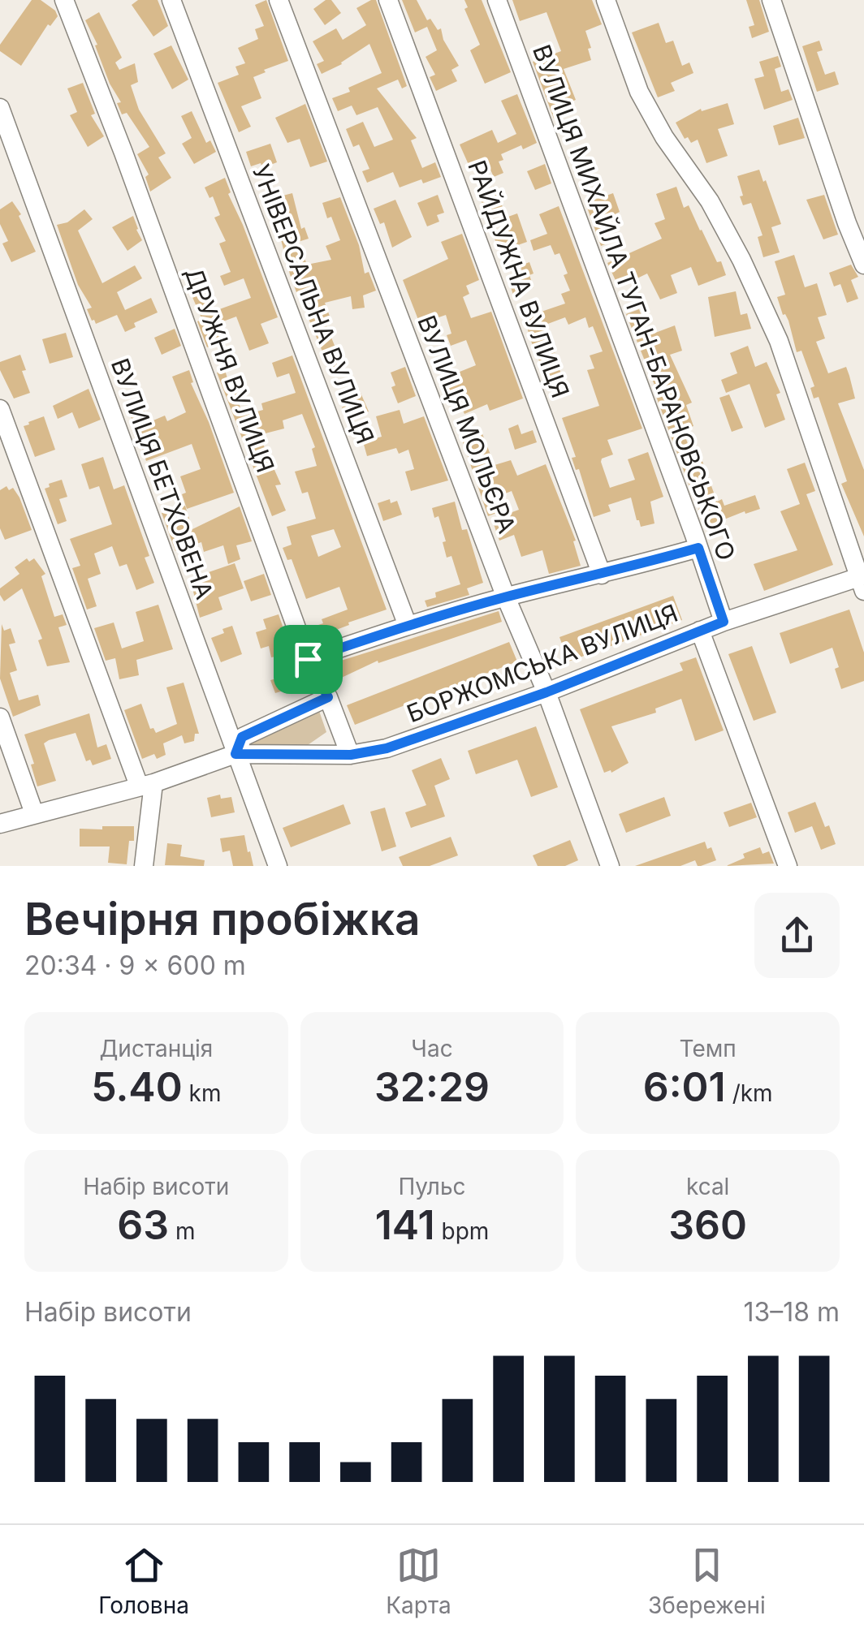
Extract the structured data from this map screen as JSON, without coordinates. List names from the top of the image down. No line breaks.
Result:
{"streets":{"street":["РАЙДУЖНА ВУЛИЦЯ","ВУЛИЦЯ МИХАЙЛА ТУГАН-БАРАНОВСЬКОГО","УНІВЕРСАЛЬНА ВУЛИЦЯ","ДРУЖНЯ ВУЛИЦЯ","ВУЛИЦЯ МОЛЬЄРА","ВУЛИЦЯ БЕТХОВЕНА","БОРЖОМСЬКА ВУЛИЦЯ"]},"crossings":[["ВУЛИЦЯ МИХАЙЛА ТУГАН-БАРАНОВСЬКОГО","БОРЖОМСЬКА ВУЛИЦЯ"],["ДРУЖНЯ ВУЛИЦЯ","БОРЖОМСЬКА ВУЛИЦЯ"],["ВУЛИЦЯ МОЛЬЄРА","БОРЖОМСЬКА ВУЛИЦЯ"],["ВУЛИЦЯ БЕТХОВЕНА","БОРЖОМСЬКА ВУЛИЦЯ"]],"page":{"heading":["Вечірня пробіжка","20:34 · 9 × 600 m"],"stats":[["Дистанція","5.40 km"],["Час","32:29"],["Темп","6:01 /km"],["Набір висоти","63 m"],["Пульс","141 bpm"],["kcal","360"]],"chart":["Набір висоти","13–18 m"],"tabs":["Головна","Карта","Збережені"]}}
